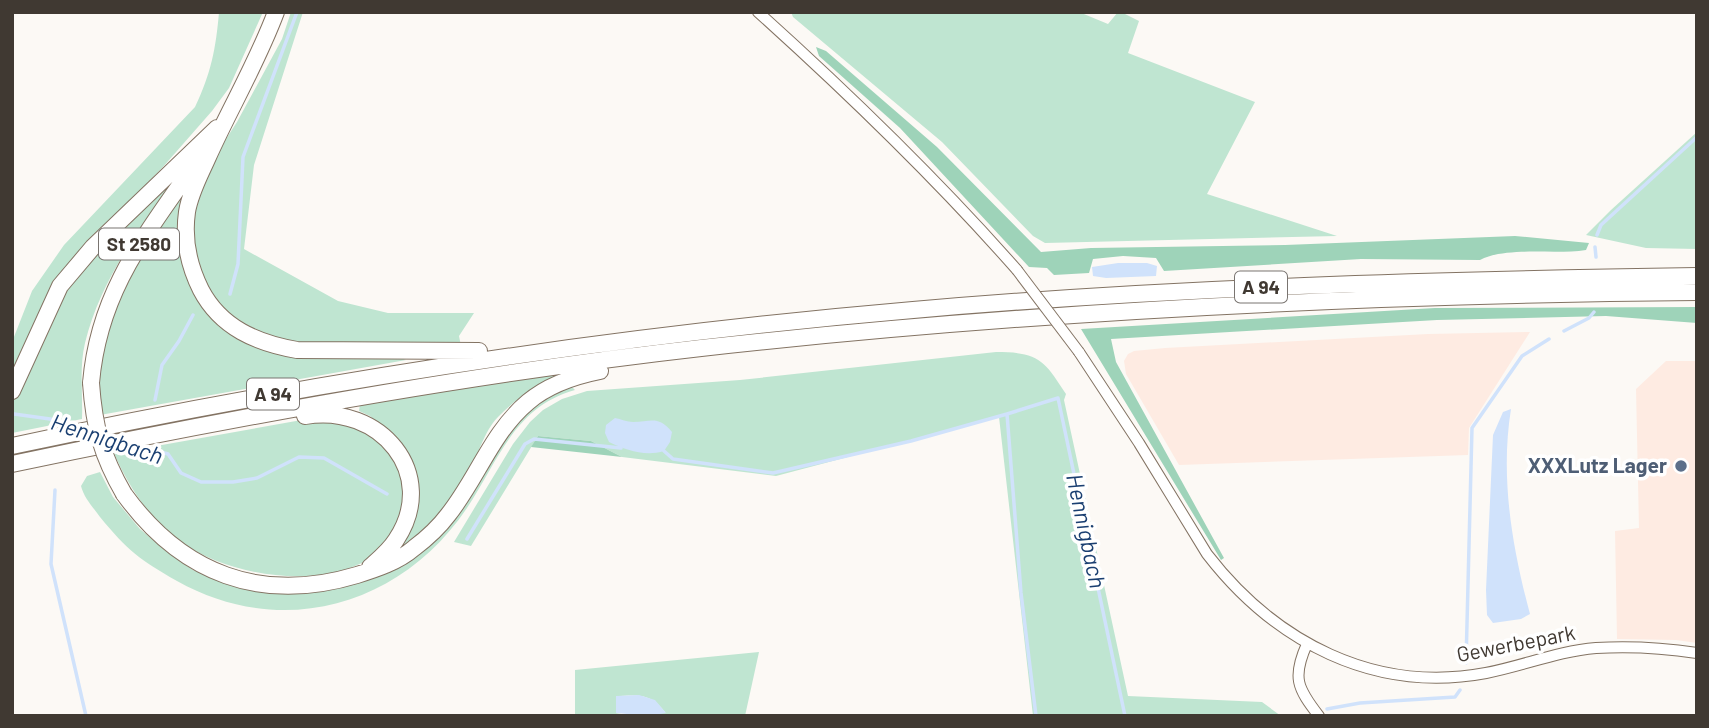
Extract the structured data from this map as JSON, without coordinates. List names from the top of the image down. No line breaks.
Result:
{"streets":{"highway":["St 2580","A 94"],"street":["Gewerbepark"]},"water":["Hennigbach"],"places":["XXXLutz Lager"]}
